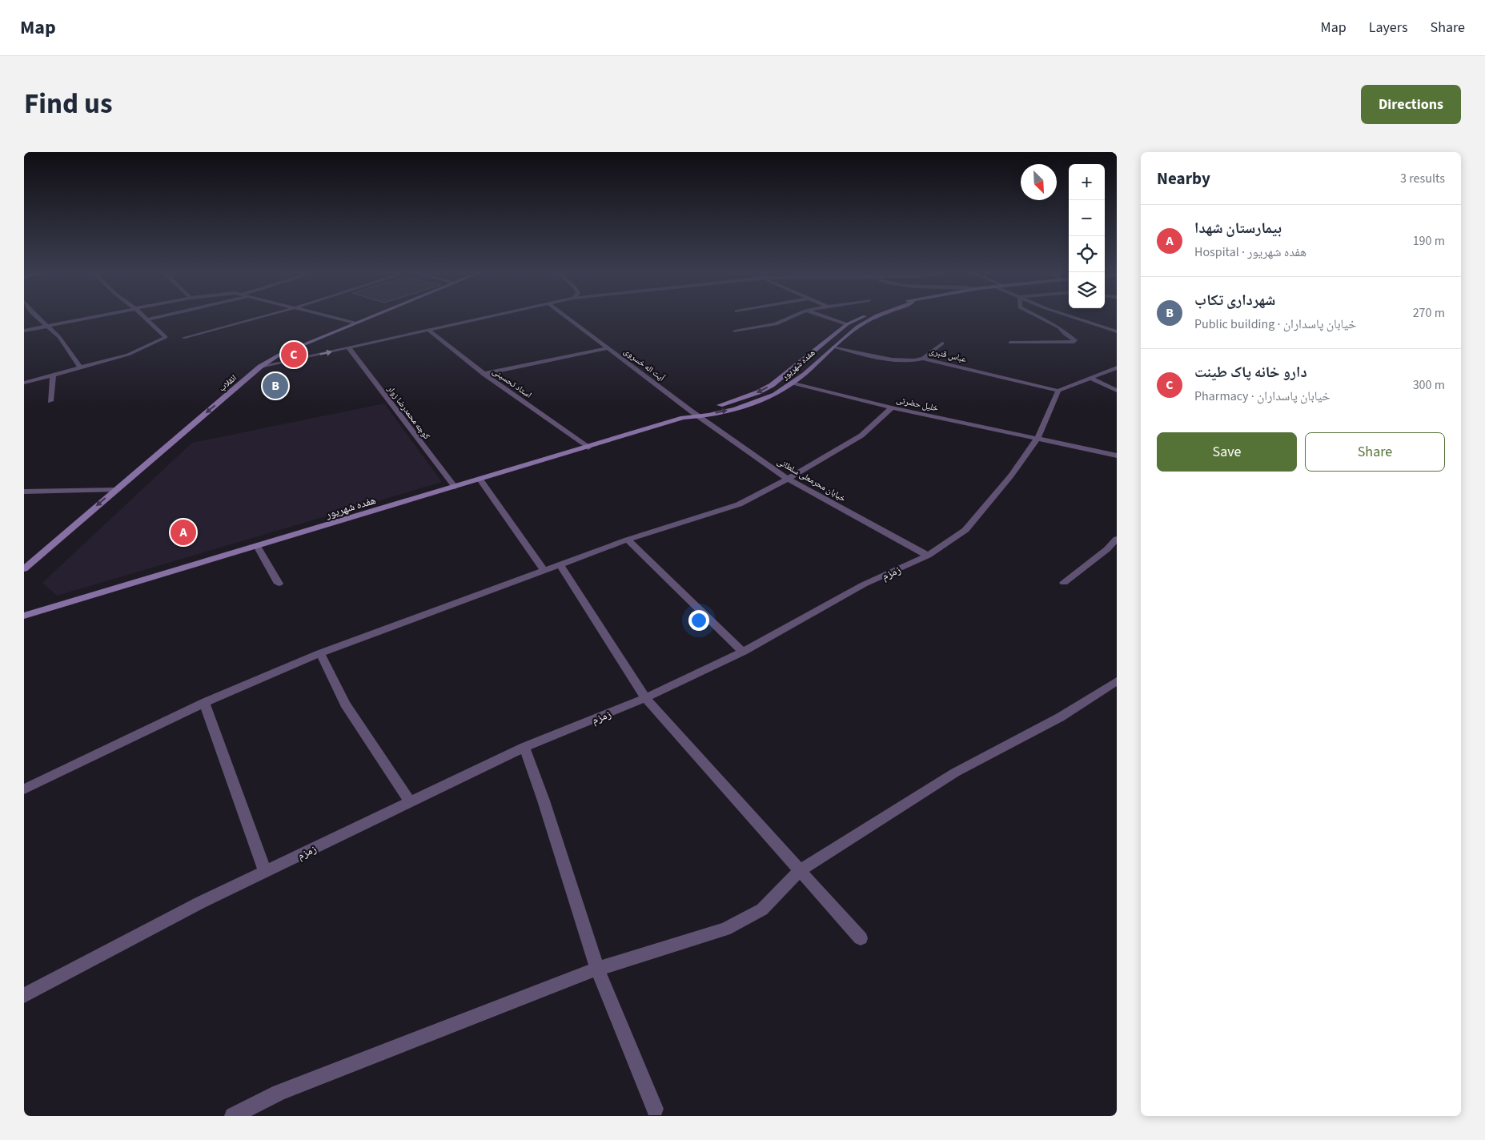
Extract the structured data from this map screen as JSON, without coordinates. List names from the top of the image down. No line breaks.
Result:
{"streets":{"main road":["هفده شهریور","انقلاب"],"street":["عباس قنبری","آیت اله خسروی","استاد تحسینی","خلیل حضرتی","کوچه محمدرضا زوار","خیابان محرمعلی سلطانی","زمزم"]},"crossings":[["عباس قنبری","هفده شهریور"],["عباس قنبری","زمزم"],["آیت اله خسروی","هفده شهریور"],["آیت اله خسروی","خیابان محرمعلی سلطانی"],["هفده شهریور","استاد تحسینی"],["هفده شهریور","خلیل حضرتی"],["هفده شهریور","کوچه محمدرضا زوار"],["هفده شهریور","خیابان محرمعلی سلطانی"],["خلیل حضرتی","زمزم"],["خیابان محرمعلی سلطانی","زمزم"]],"one_way":["انقلاب"],"north":"bottom right","page":{"header":"Map","nav":["Map","Layers","Share"],"title":"Find us","buttons":["Directions",["Save","Share"]],"heading":["Nearby","3 results"],"map_buttons":["+","−"],"list":[{"mark":"A","name":"بیمارستان شهدا","note":"Hospital · هفده شهریور","value":"190 m"},{"mark":"B","name":"شهرداری تکاب","note":"Public building · خیابان پاسداران","value":"270 m"},{"mark":"C","name":"دارو خانه پاک طینت","note":"Pharmacy · خیابان پاسداران","value":"300 m"}],"pins":["C","B","A"]}}
